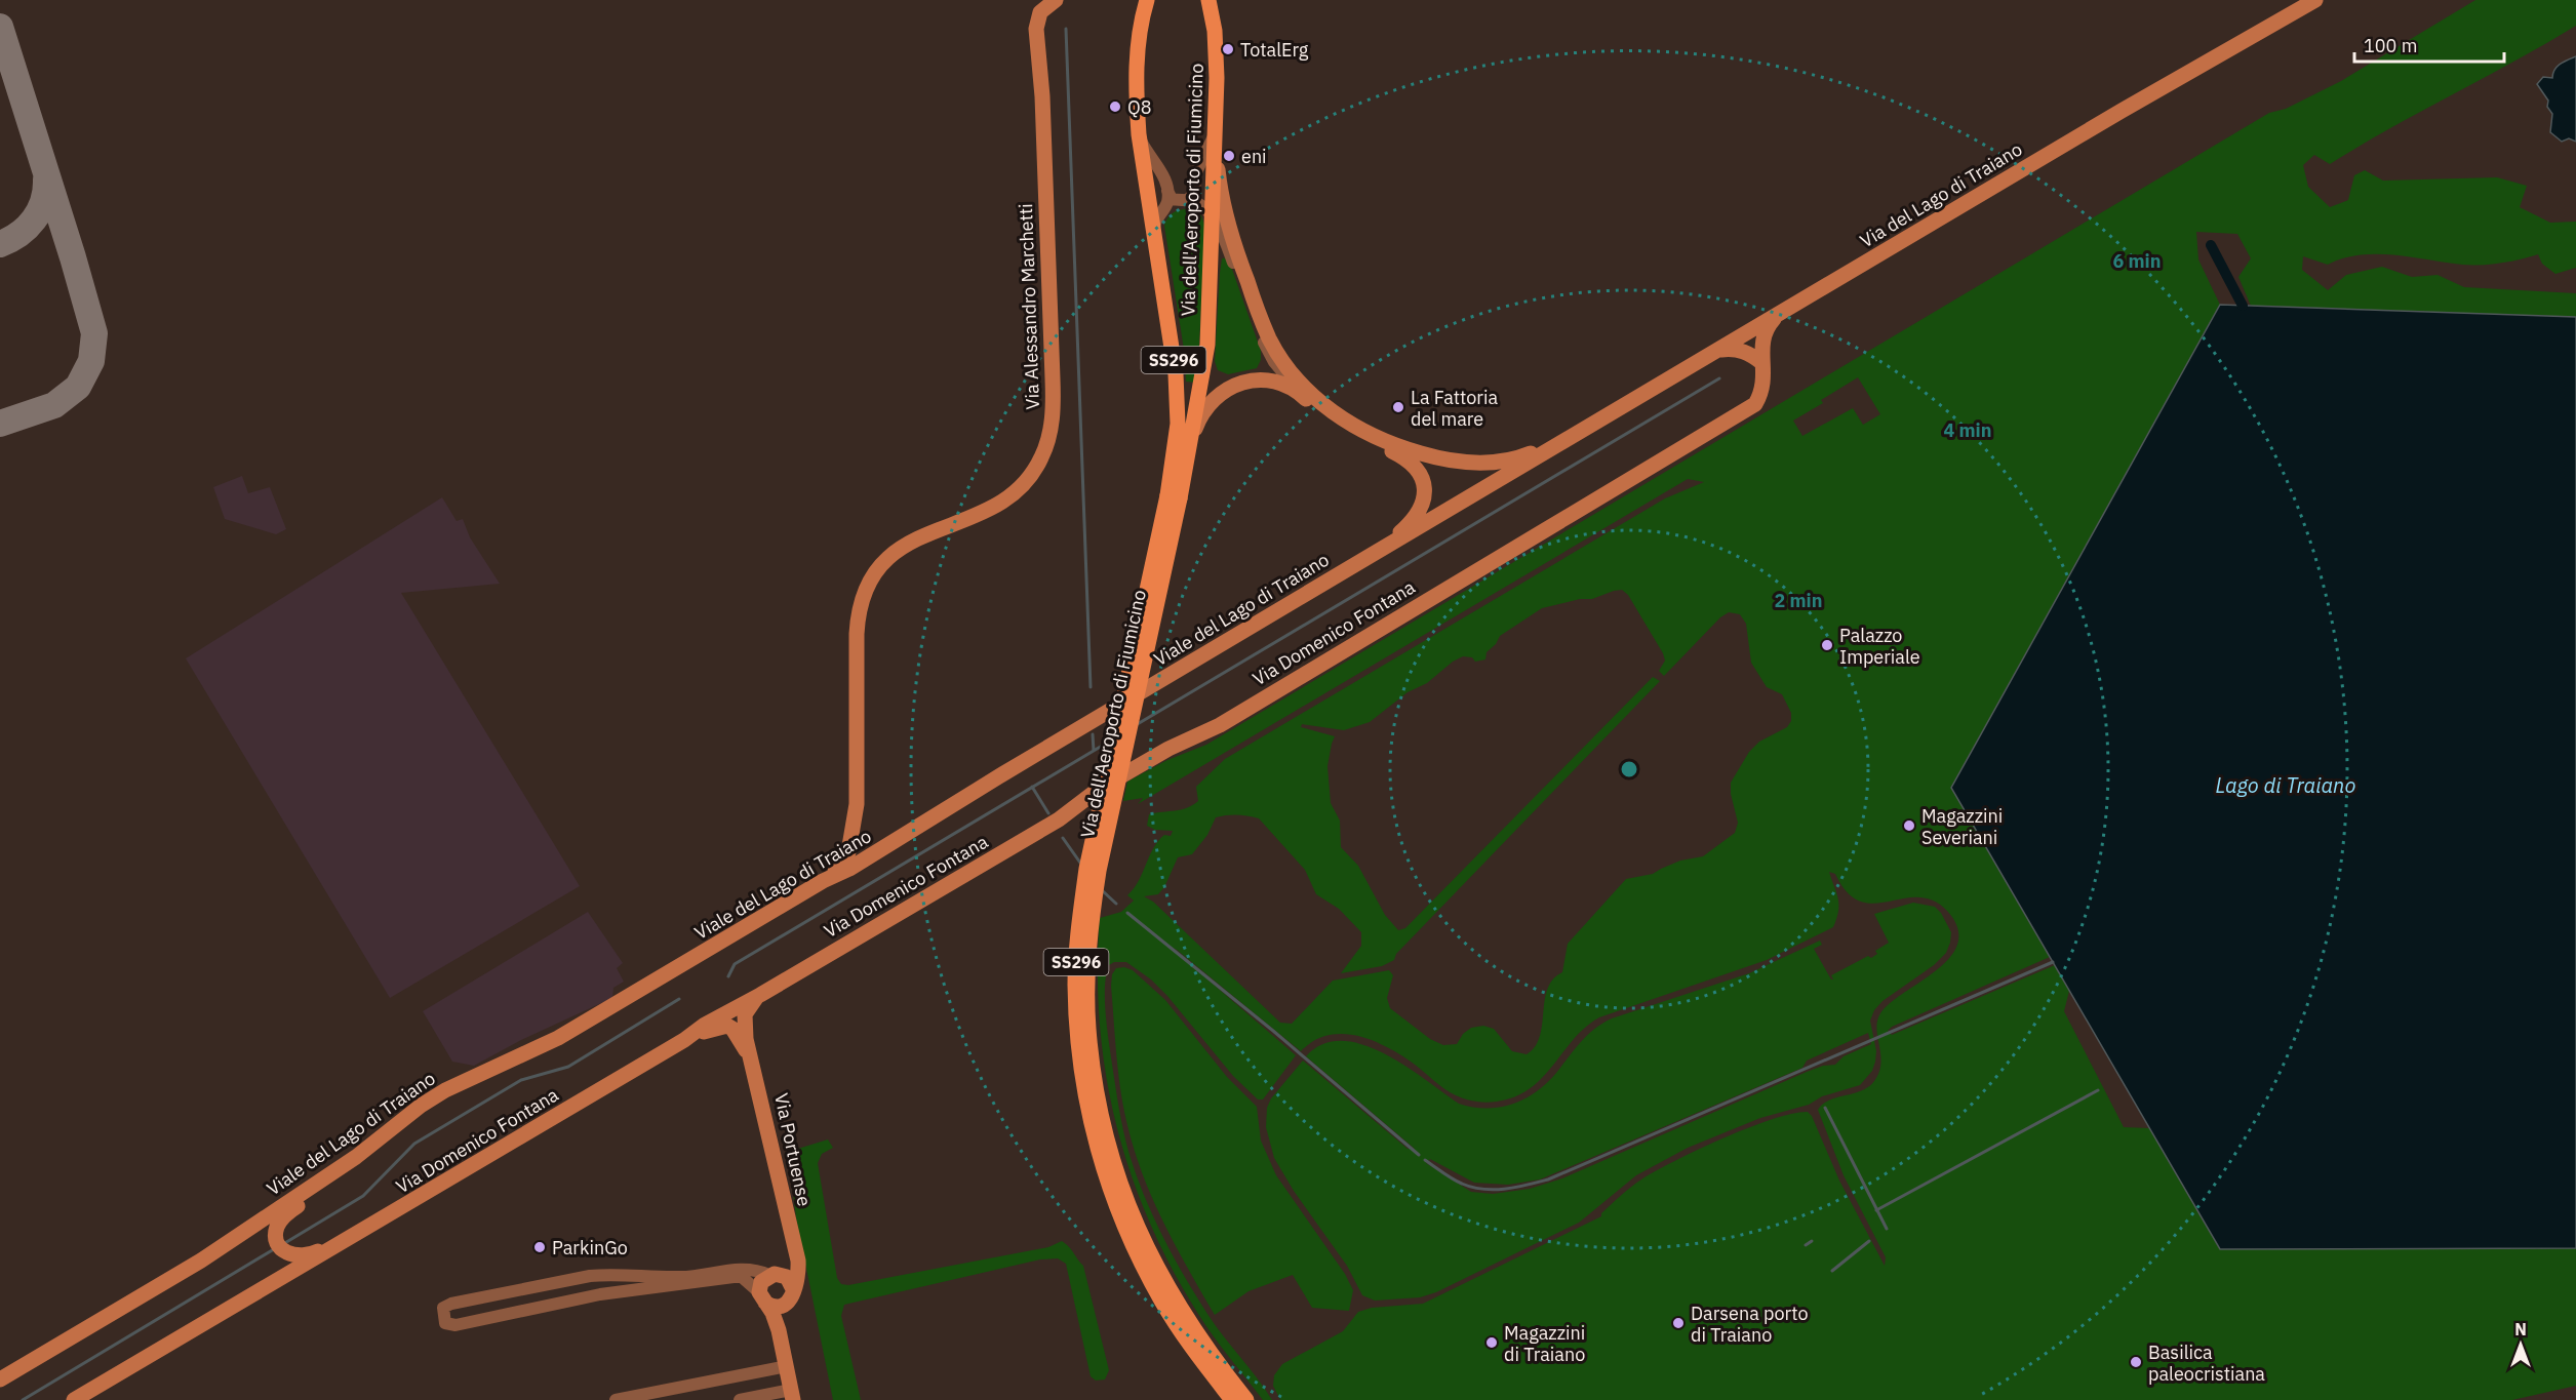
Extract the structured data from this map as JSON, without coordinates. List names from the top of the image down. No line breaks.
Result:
{"streets":{"main road":["Via dell'Aeroporto di Fiumicino","SS296"],"street":["Via del Lago di Traiano","Via Alessandro Marchetti","Viale del Lago di Traiano","Via Domenico Fontana","Via Portuense"]},"crossings":[["Via del Lago di Traiano","Viale del Lago di Traiano"],["Via Alessandro Marchetti","Viale del Lago di Traiano"],["Via Domenico Fontana","Via Portuense"]],"water":["Lago di Traiano"],"places":["TotalErg","Q8","eni","La Fattoria del mare","Palazzo Imperiale","Magazzini Severiani","ParkinGo","Darsena porto di Traiano","Magazzini di Traiano","Basilica paleocristiana"],"scale_bar":"100 m","north":"top","rings":["6 min","4 min","2 min"]}
